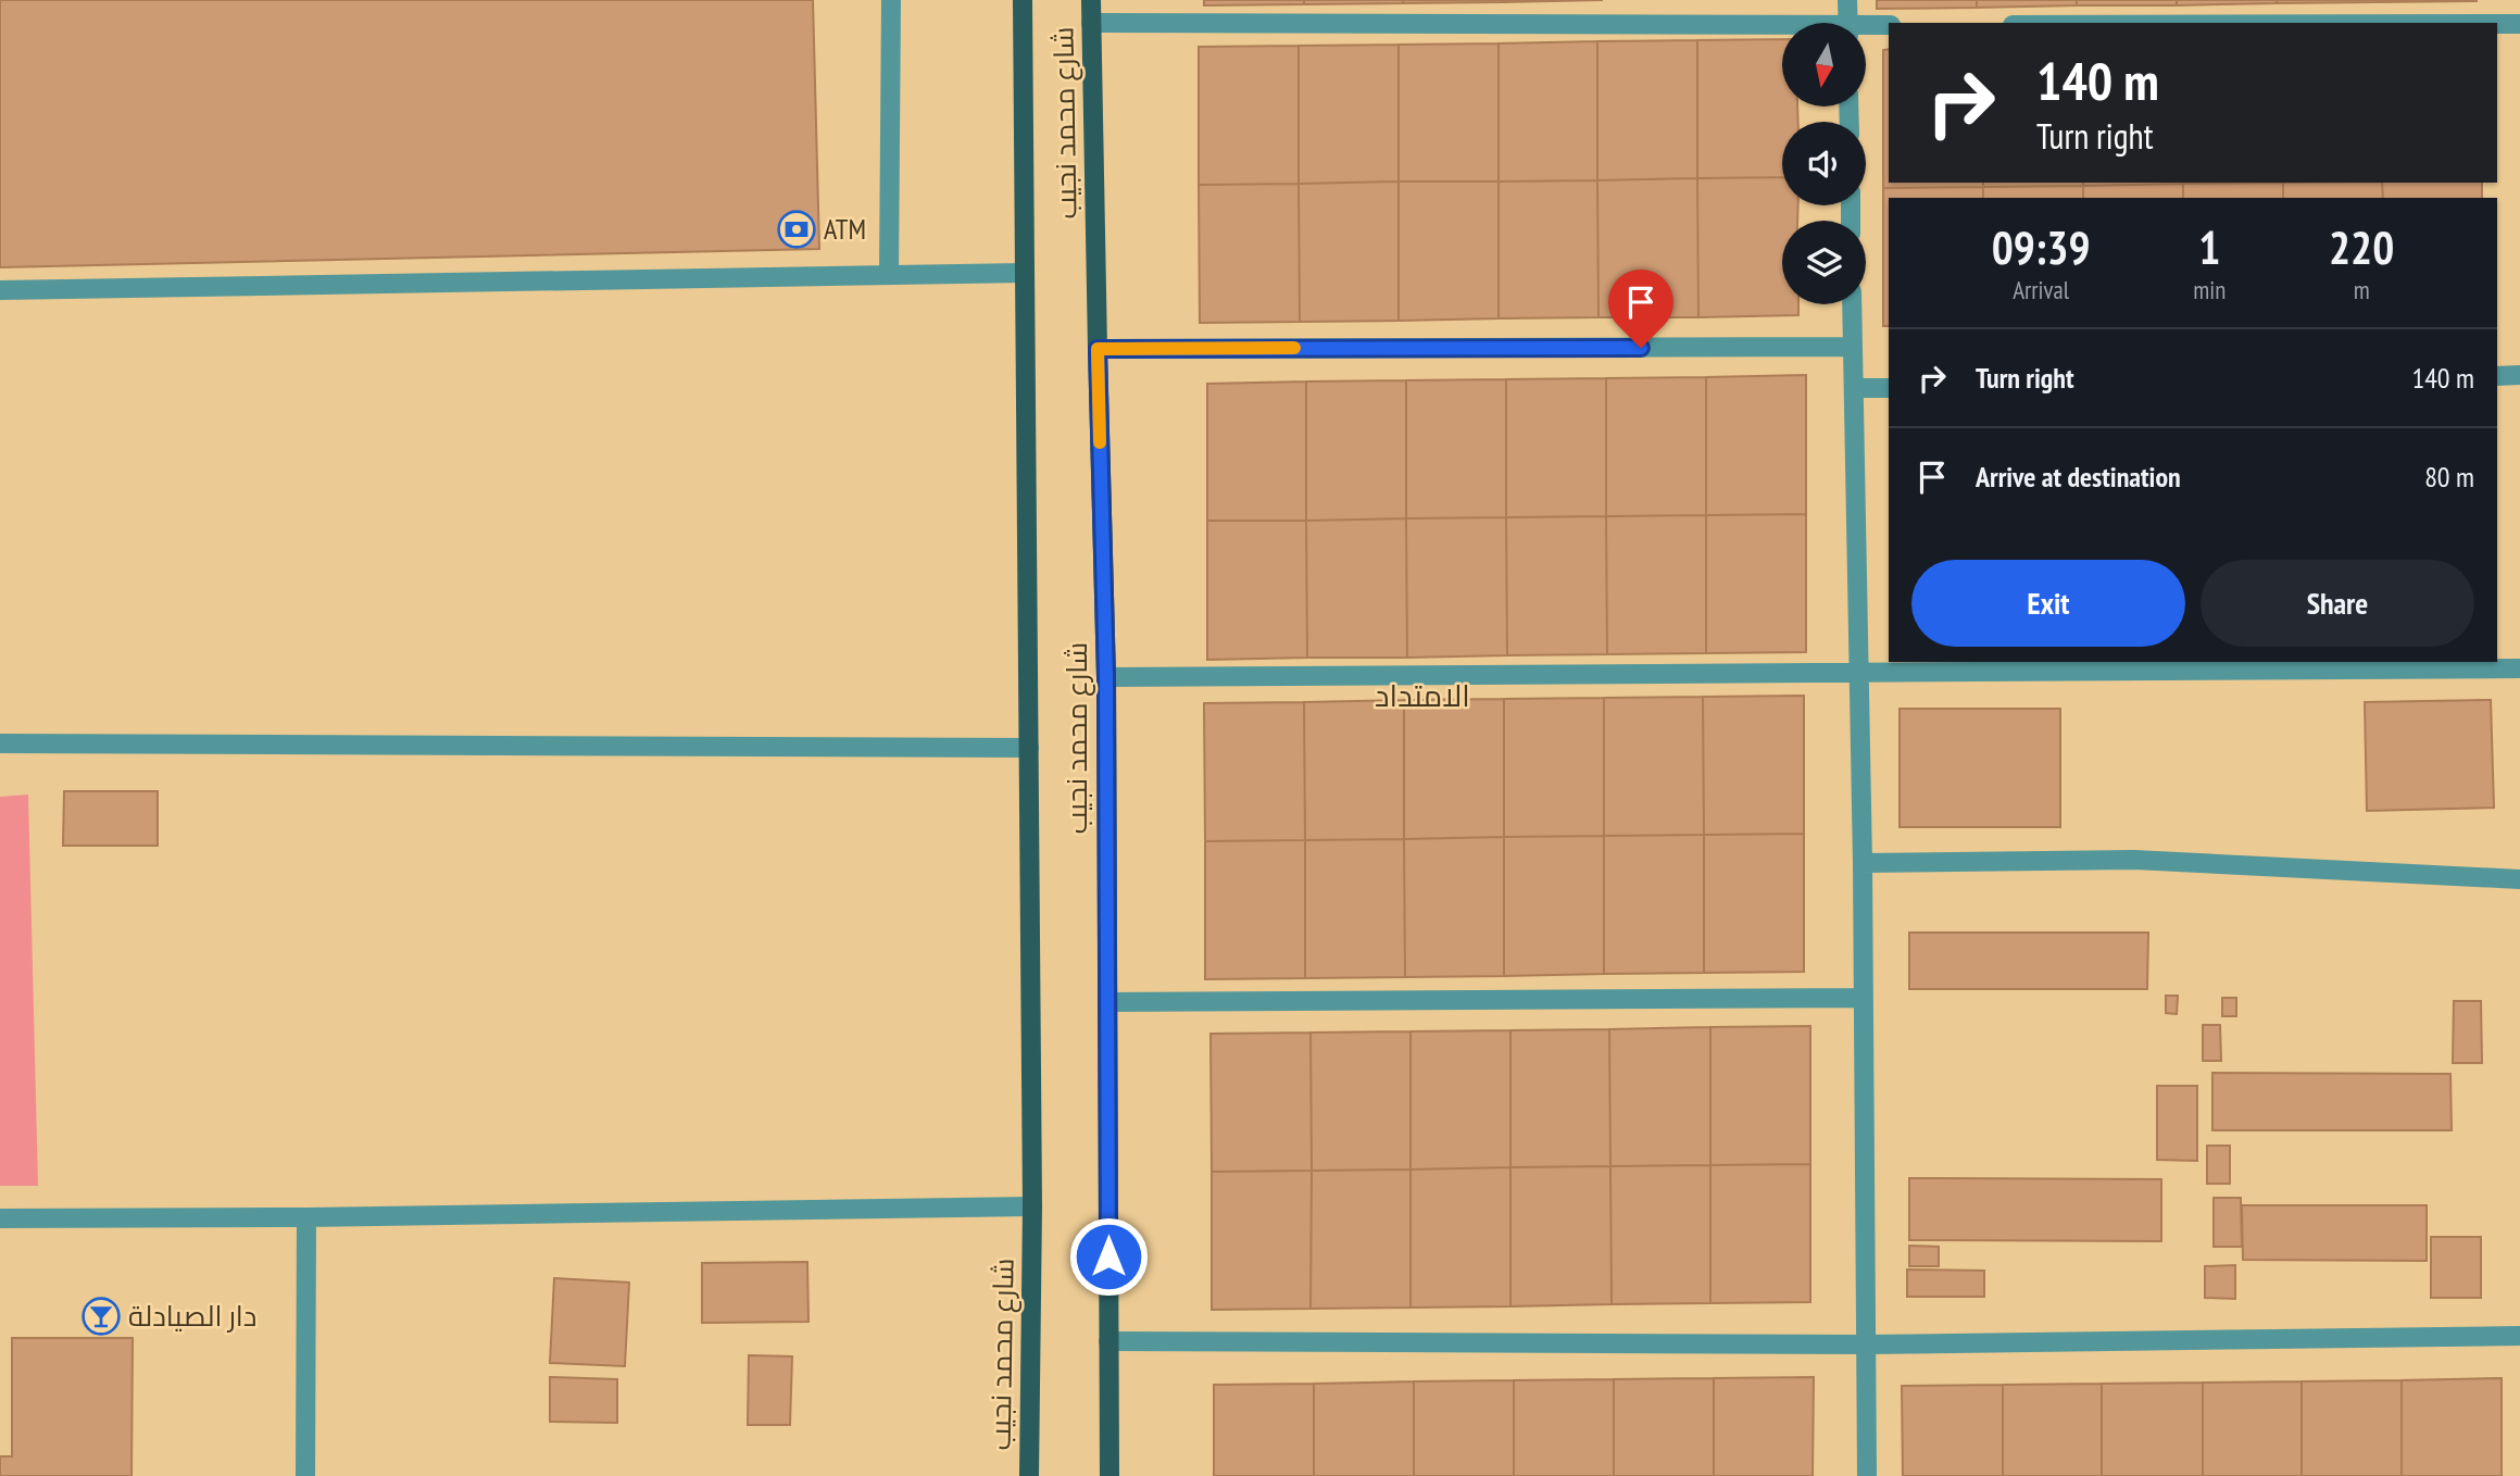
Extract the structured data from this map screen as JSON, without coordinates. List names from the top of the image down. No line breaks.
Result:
{"streets":{"main road":["شارع محمد نجيب"]},"districts":["الامتداد"],"places":{"bank":["ATM"],"bar":["دار الصيادلة"]},"north":"bottom","page":{"turn":["140 m","Turn right"],"eta":["09:39","Arrival","1","min","220","m"],"list":[{"name":"Turn right","value":"140 m"},{"name":"Arrive at destination","value":"80 m"}],"buttons":["Exit","Share"]}}
